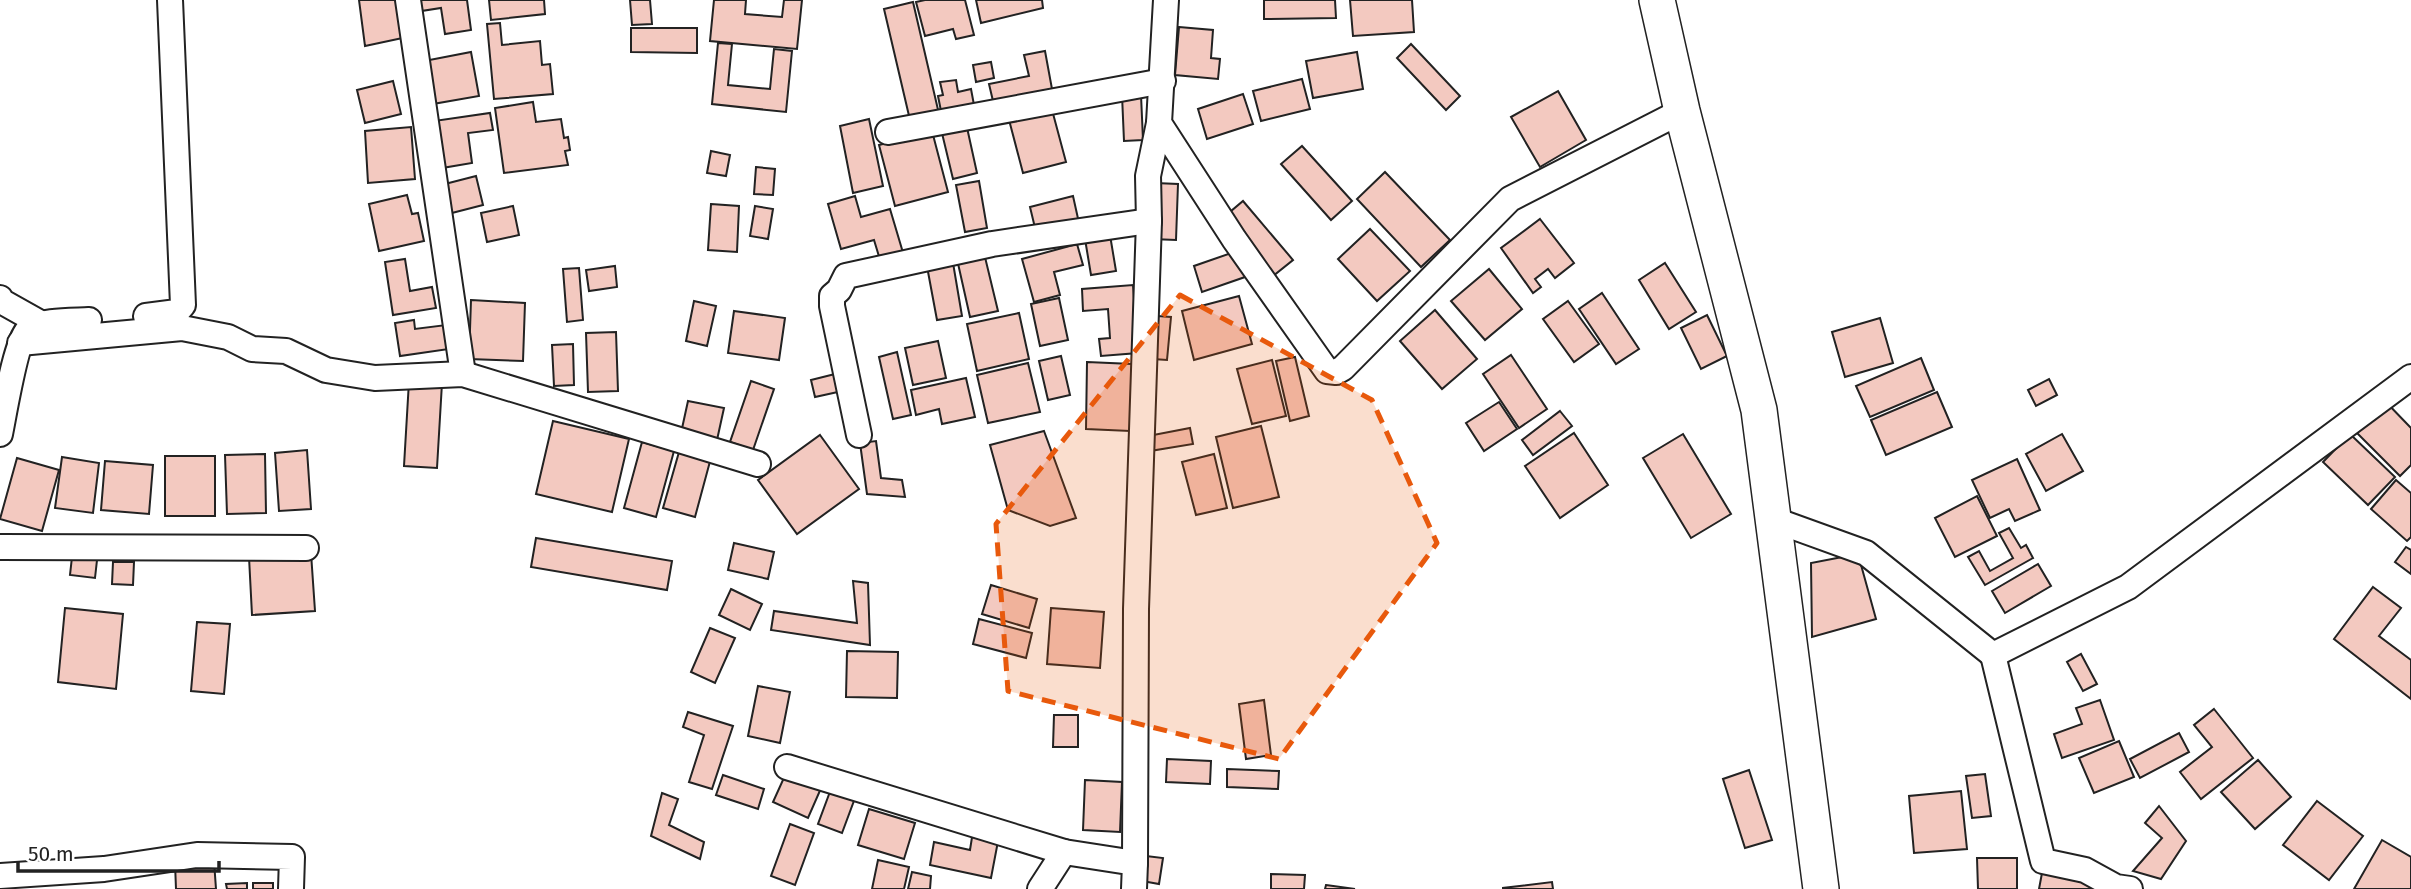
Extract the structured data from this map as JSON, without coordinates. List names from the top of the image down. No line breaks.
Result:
{"scale_bar":"50 m"}
